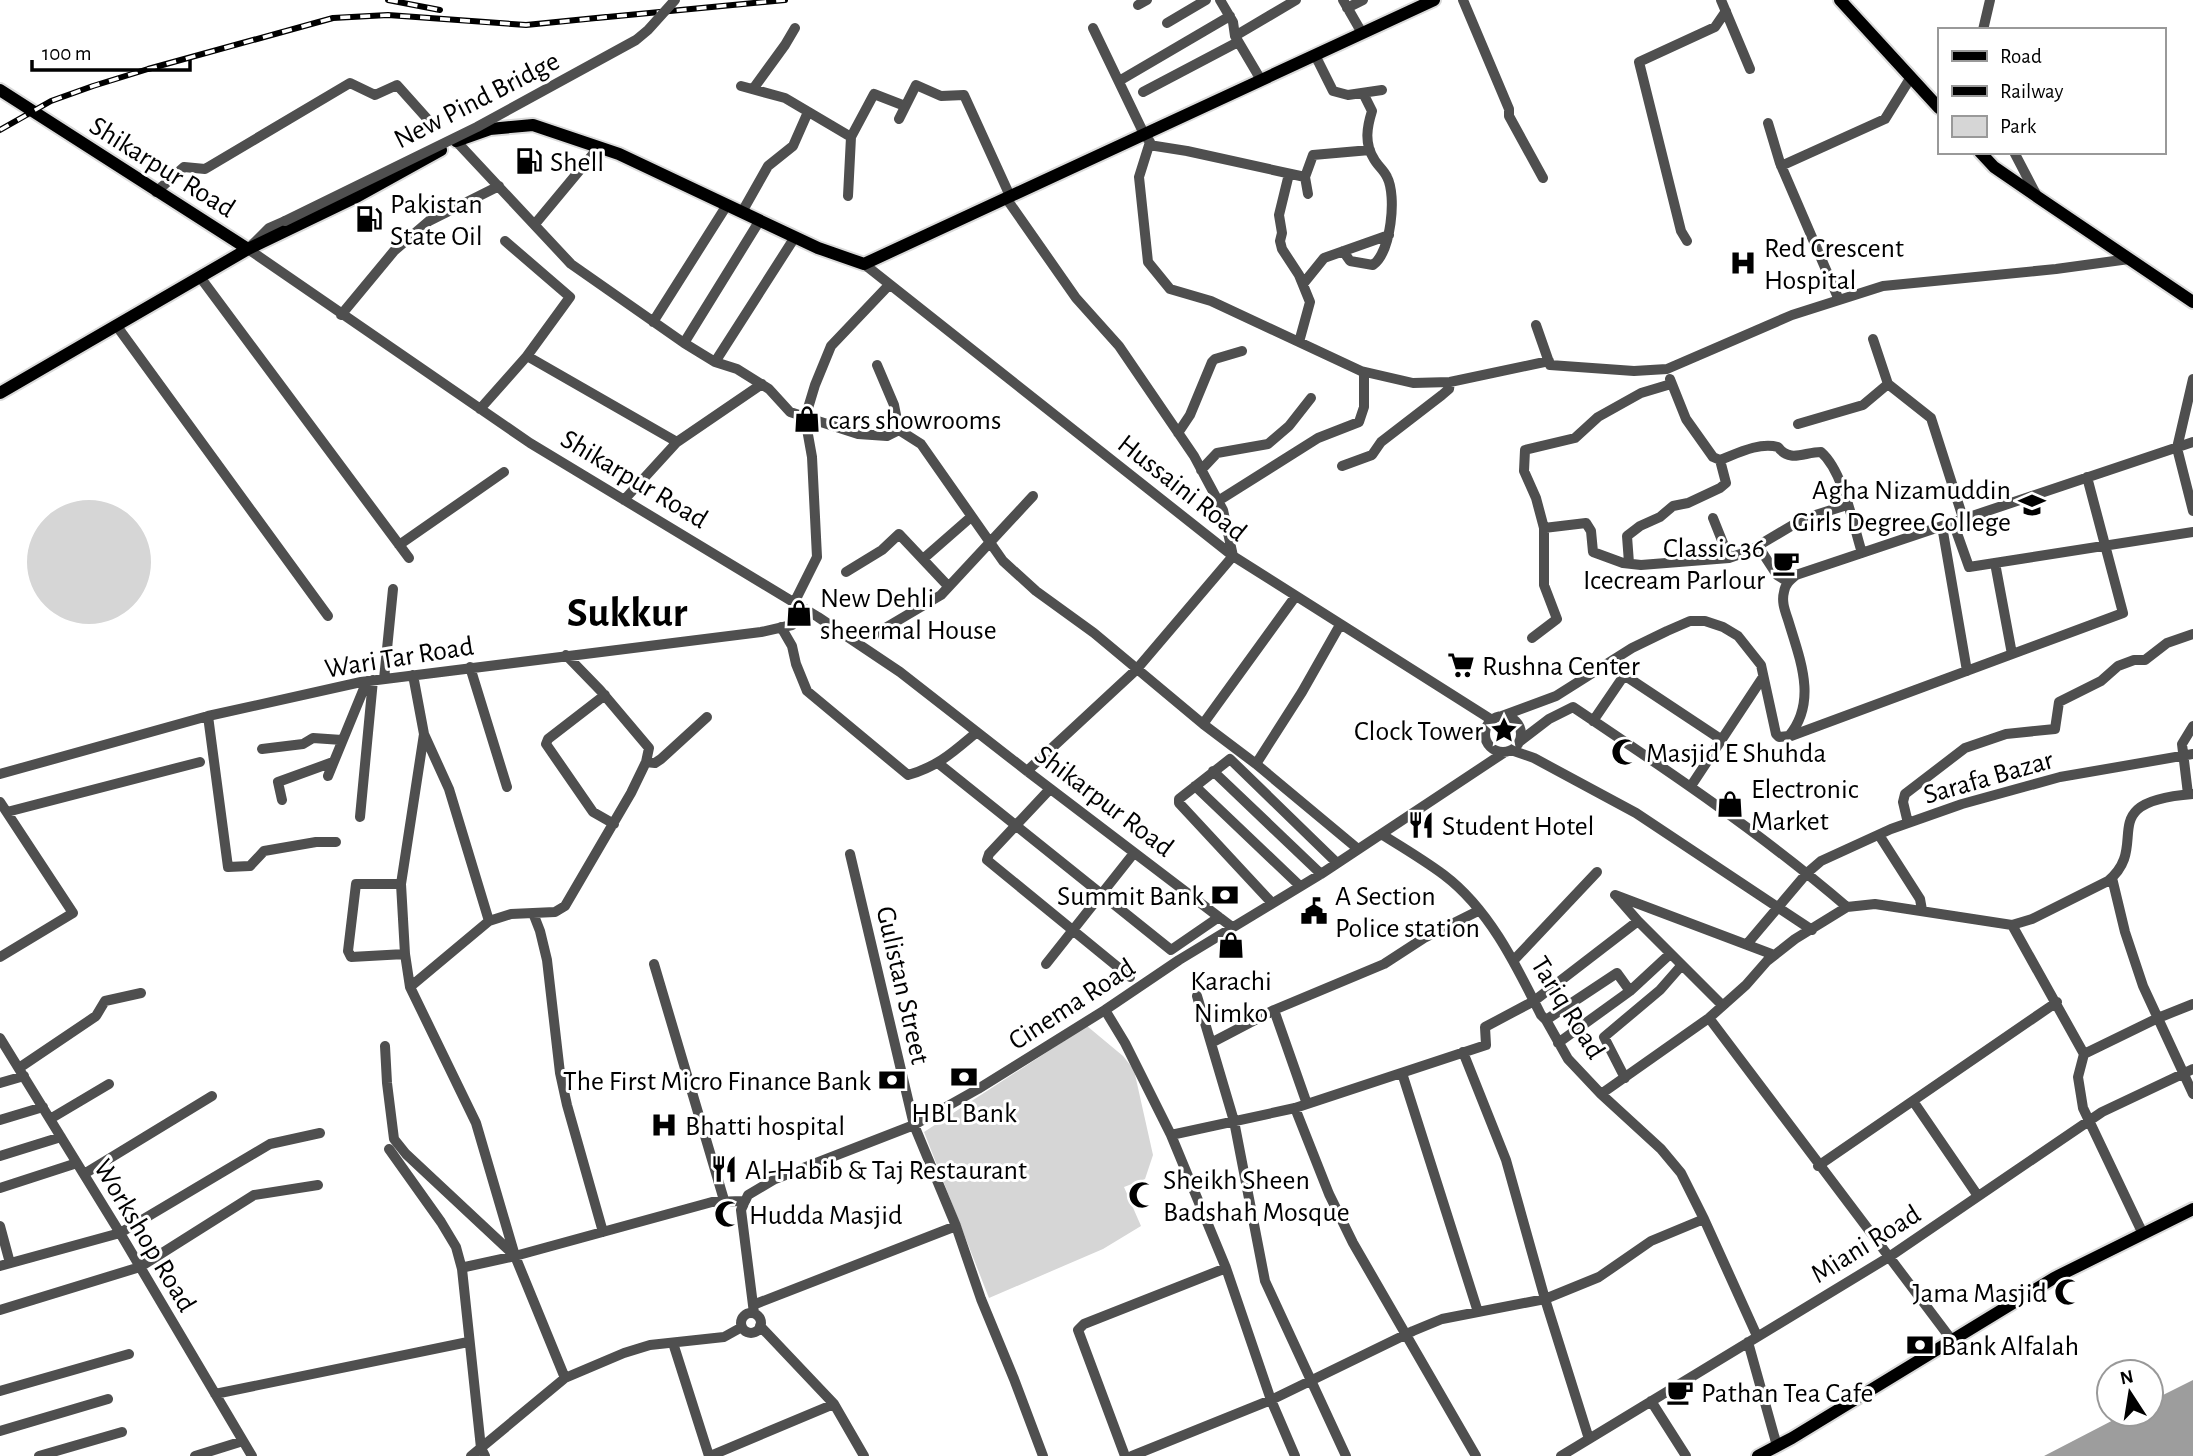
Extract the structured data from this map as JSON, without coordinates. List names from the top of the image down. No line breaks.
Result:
{"streets":{"main road":["Shikarpur Road"],"street":["New Pind Bridge","Hussaini Road","Wari Tar Road","Sarafa Bazar","Gulistan Street","Cinema Road","Tariq Road","Workshop Road","Miani Road"]},"crossings":[["New Pind Bridge","Shikarpur Road"],["Shikarpur Road","Wari Tar Road"],["Shikarpur Road","Cinema Road"],["Hussaini Road","Cinema Road"],["Gulistan Street","Cinema Road"],["Cinema Road","Tariq Road"],["Tariq Road","Miani Road"]],"districts":["Sukkur"],"places":{"fuel station":["Shell","Pakistan State Oil"],"hospital":["Red Crescent Hospital","Bhatti hospital"],"shop":["cars showrooms","New Dehli sheermal House","Electronic Market","Karachi Nimko"],"school or university":["Agha Nizamuddin Girls Degree College"],"cafe":["Classic 36 Icecream Parlour","Pathan Tea Cafe"],"supermarket":["Rushna Center"],"place":["Clock Tower"],"mosque":["Masjid E Shuhda","Sheikh Sheen Badshah Mosque","Hudda Masjid","Jama Masjid"],"restaurant":["Student Hotel","Al-Habib & Taj Restaurant"],"bank":["Summit Bank","HBL Bank","The First Micro Finance Bank","Bank Alfalah"],"public building":["A Section Police station"]},"legend":["Road","Railway","Park"],"scale_bar":"100 m","north":"top"}
